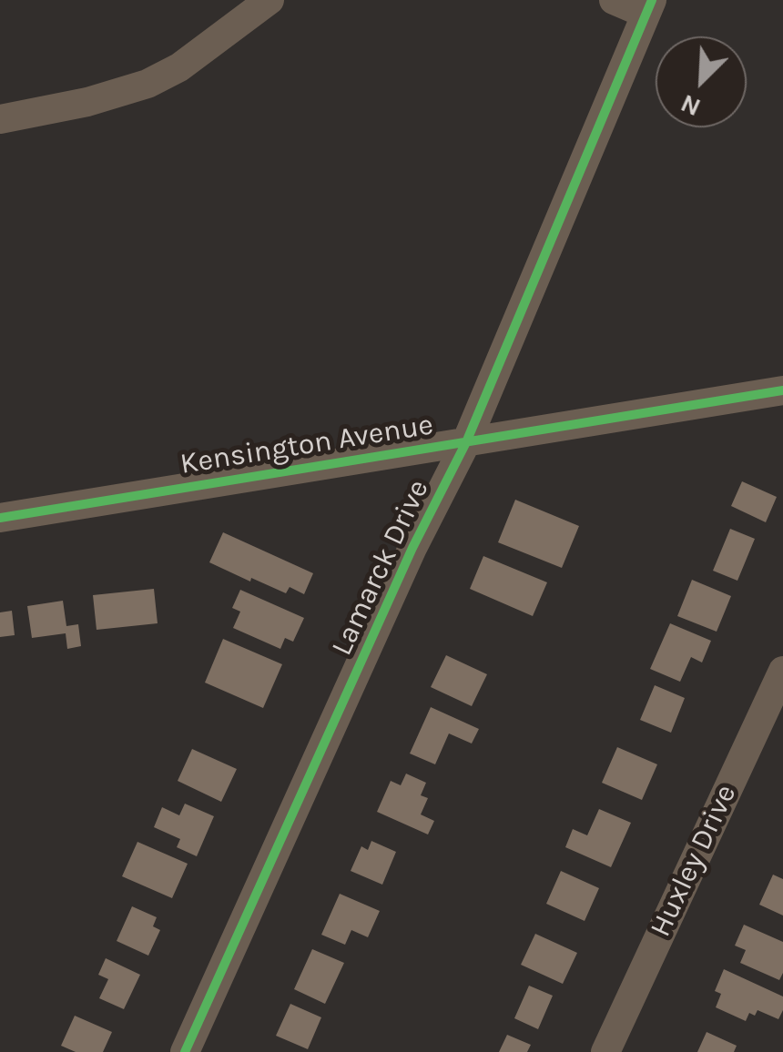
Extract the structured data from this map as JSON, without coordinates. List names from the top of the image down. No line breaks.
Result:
{"streets":{"street":["Kensington Avenue","Lamarck Drive","Huxley Drive"]},"crossings":[["Kensington Avenue","Lamarck Drive"]],"north":"bottom left"}
